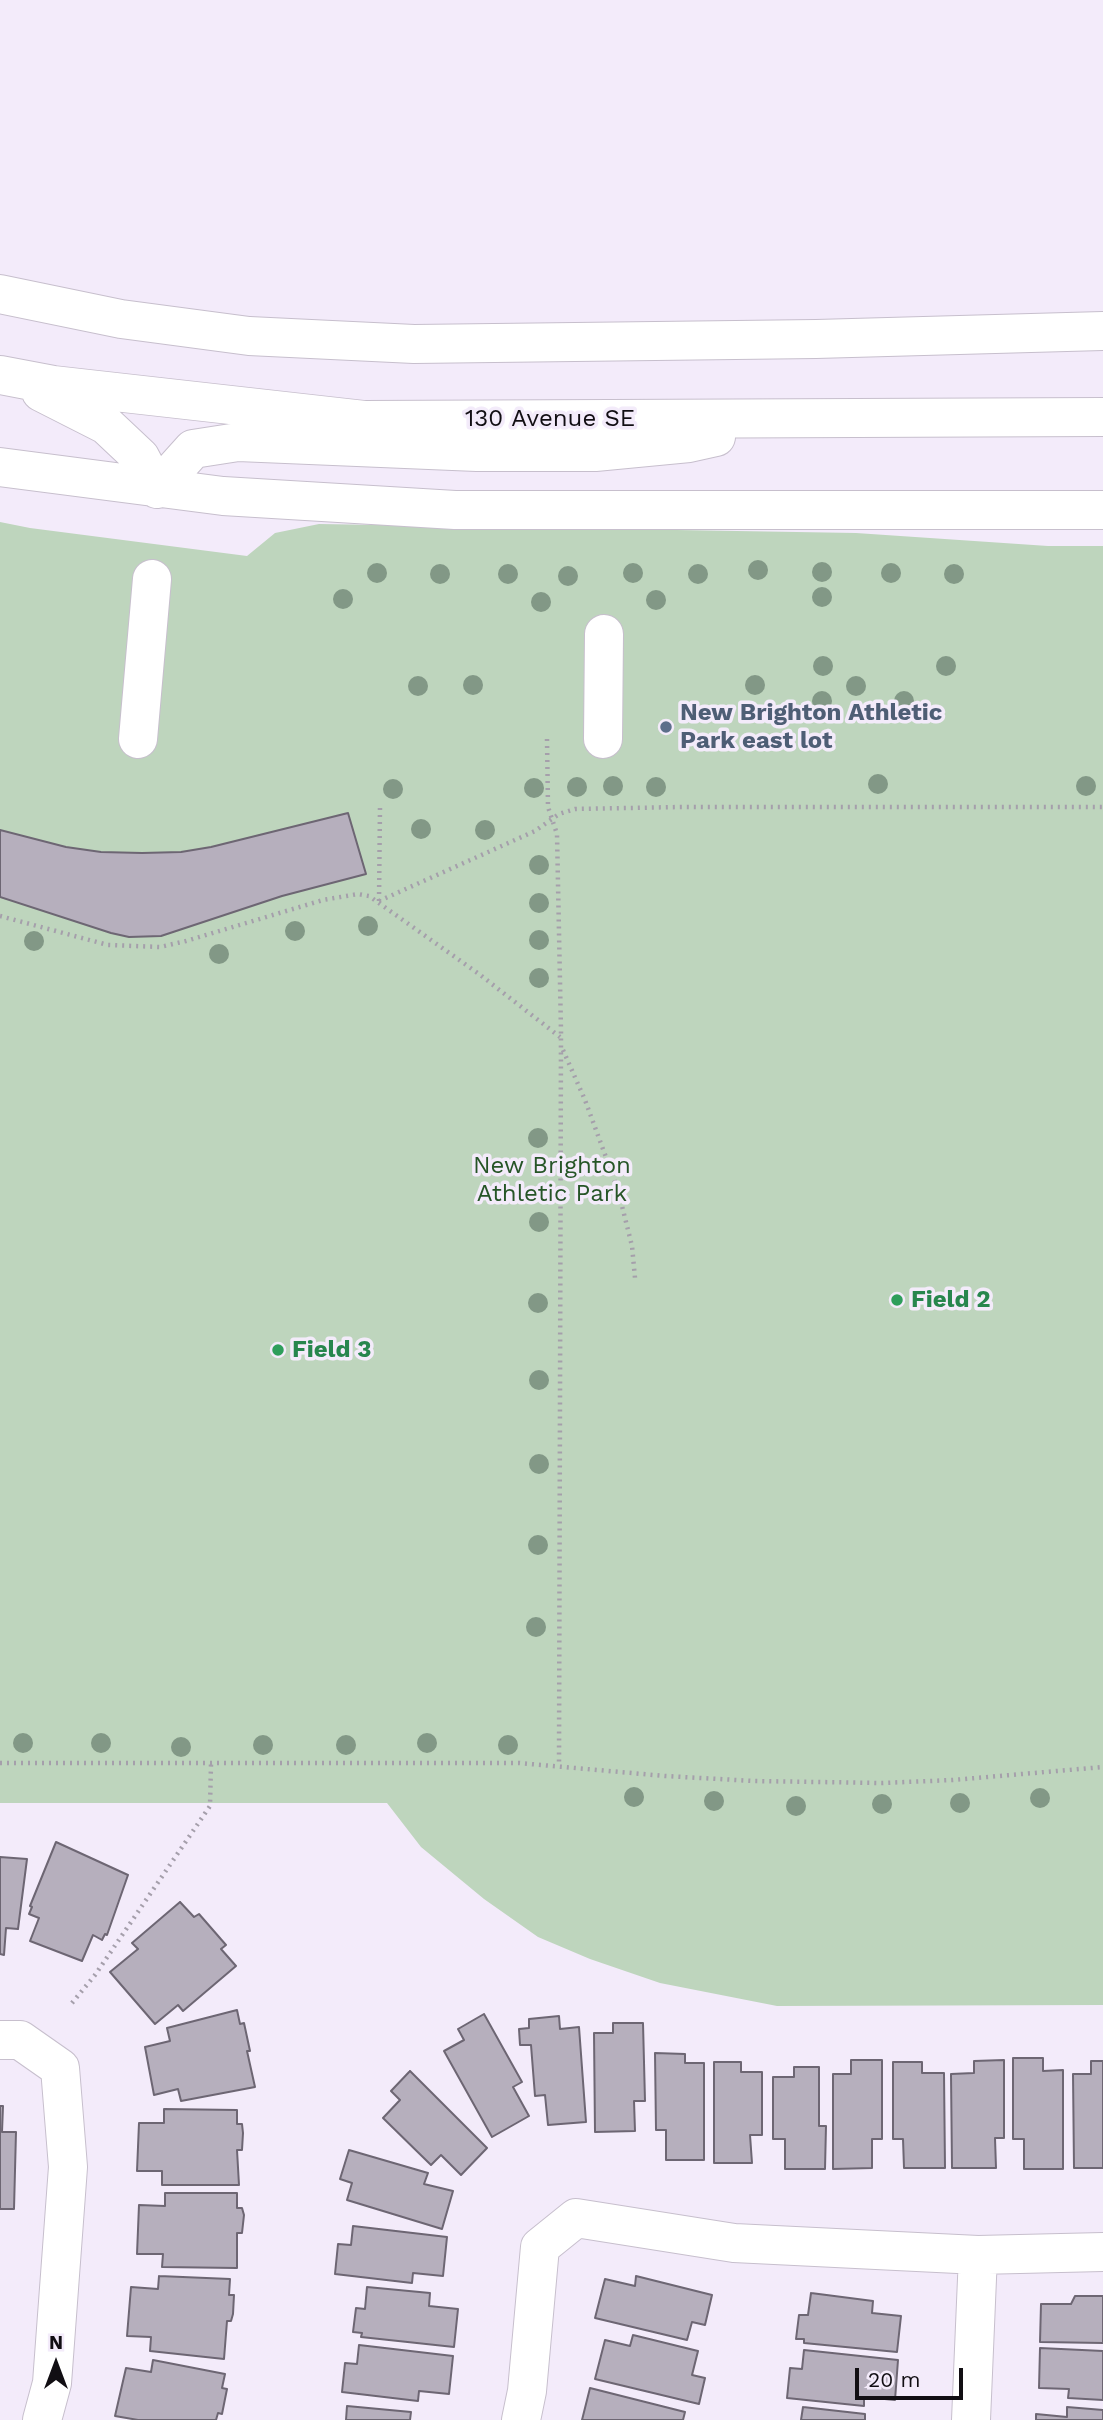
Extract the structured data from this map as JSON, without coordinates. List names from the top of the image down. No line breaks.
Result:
{"streets":{"main road":["130 Avenue SE"]},"parks":["New Brighton Athletic Park"],"places":["New Brighton Athletic Park east lot","Field 2","Field 3"],"scale_bar":"20 m","north":"top"}
